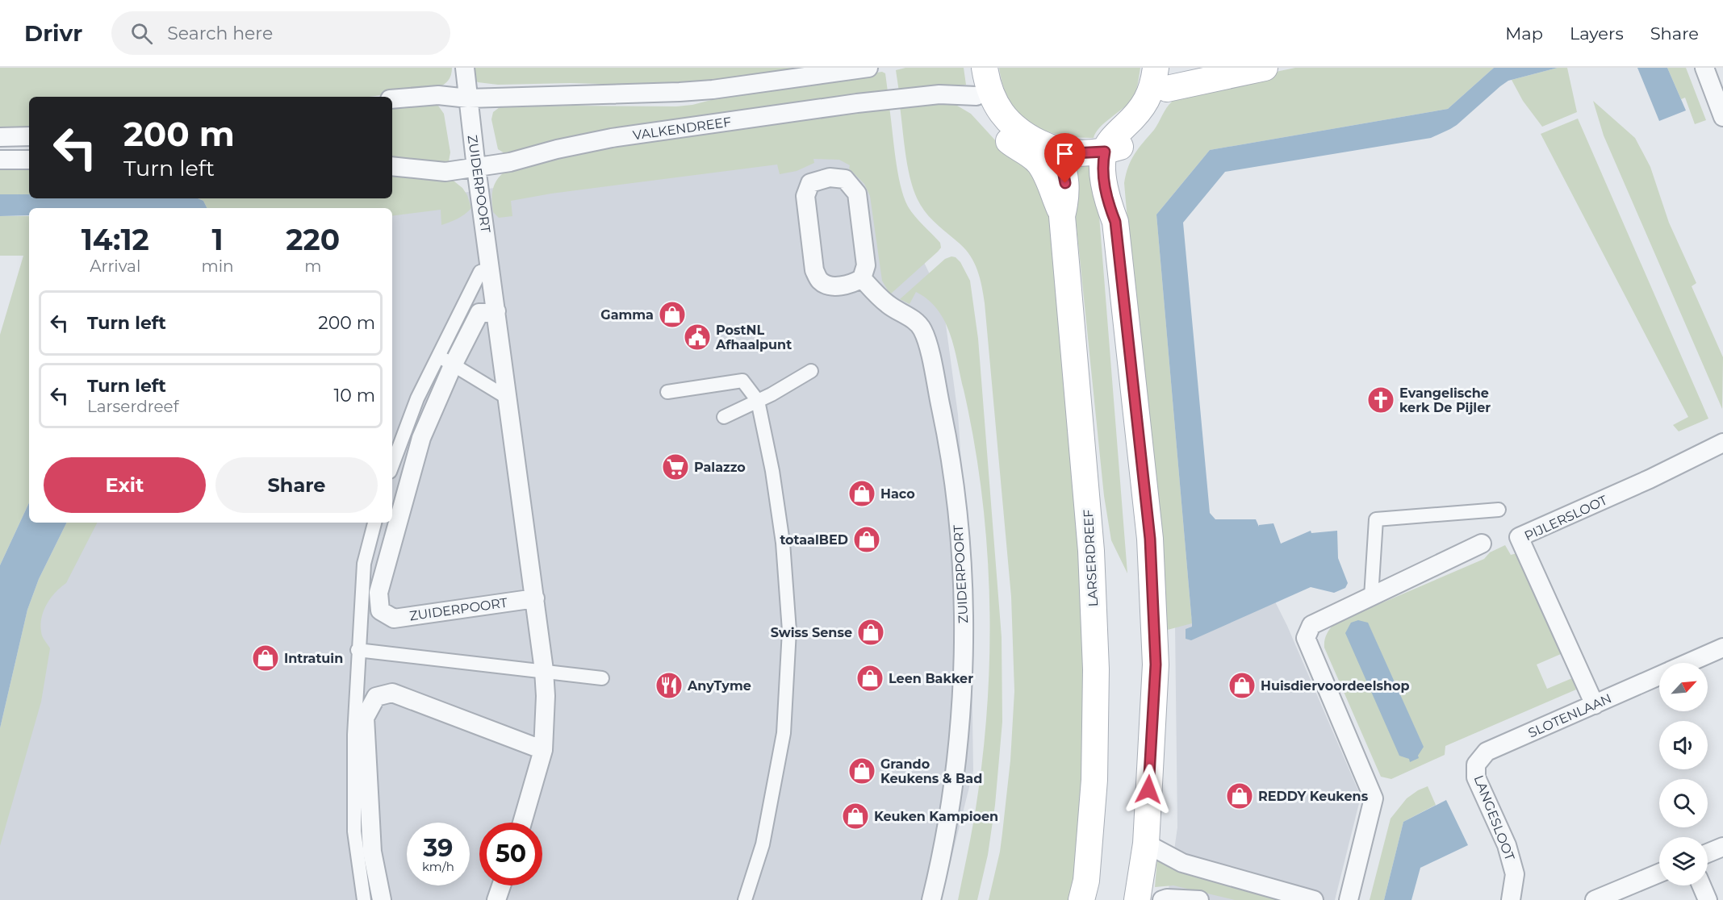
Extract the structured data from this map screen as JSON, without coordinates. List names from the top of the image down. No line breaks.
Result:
{"streets":{"main road":["LARSERDREEF"],"street":["VALKENDREEF","ZUIDERPOORT","PIJLERSLOOT","SLOTENLAAN","LANGESLOOT"]},"crossings":[["VALKENDREEF","ZUIDERPOORT"],["PIJLERSLOOT","SLOTENLAAN"],["SLOTENLAAN","LANGESLOOT"]],"places":{"shop":["Gamma","Haco","totaalBED","Swiss Sense","Intratuin","Leen Bakker","Huisdiervoordeelshop","Grando Keukens & Bad","REDDY Keukens","Keuken Kampioen"],"public building":["PostNL Afhaalpunt"],"church":["Evangelische kerk De Pijler"],"supermarket":["Palazzo"],"restaurant":["AnyTyme"]},"north":"top right","page":{"header":"Drivr","search":"Search here","nav":["Map","Layers","Share"],"turn":["200 m","Turn left"],"eta":["14:12","Arrival","1","min","220","m"],"list":[{"name":"Turn left","value":"200 m"},{"name":"Turn left","note":"Larserdreef","value":"10 m"}],"buttons":["Exit","Share"],"speed":"39 km/h","limit":"50"}}
